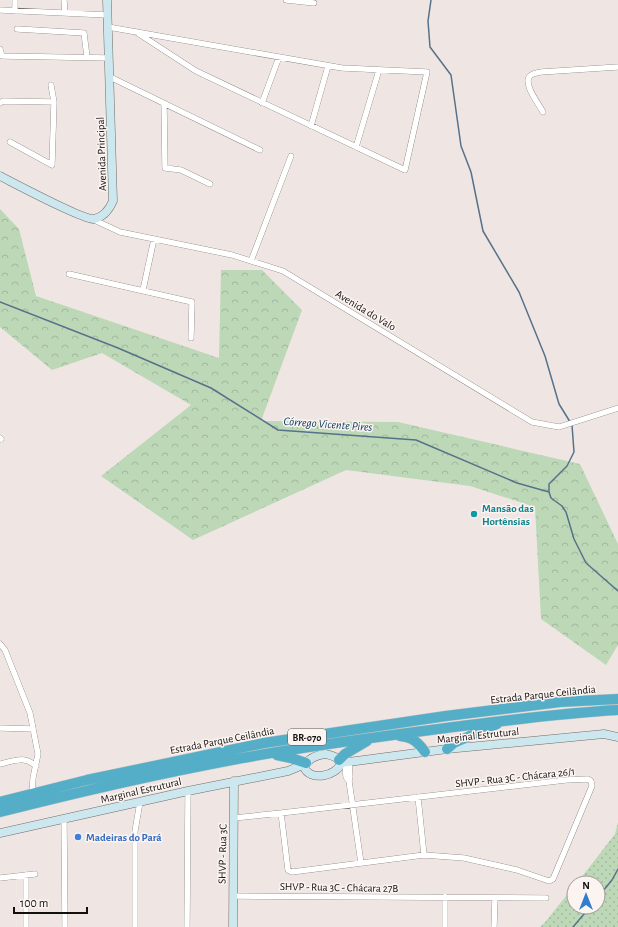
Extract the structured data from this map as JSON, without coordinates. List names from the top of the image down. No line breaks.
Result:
{"streets":{"highway":["Estrada Parque Ceilândia","BR-070"],"street":["Avenida Principal","Avenida do Valo","Marginal Estrutural","SHVP - Rua 3C - Chácara 26/1","SHVP - Rua 3C","SHVP - Rua 3C - Chácara 27B"]},"crossings":[["Avenida Principal","Avenida do Valo"],["Marginal Estrutural","SHVP - Rua 3C"],["SHVP - Rua 3C - Chácara 26/1","SHVP - Rua 3C"],["SHVP - Rua 3C","SHVP - Rua 3C - Chácara 27B"]],"water":["Córrego Vicente Pires"],"places":["Mansão das Hortênsias","Madeiras do Pará"],"scale_bar":"100 m","north":"top"}
